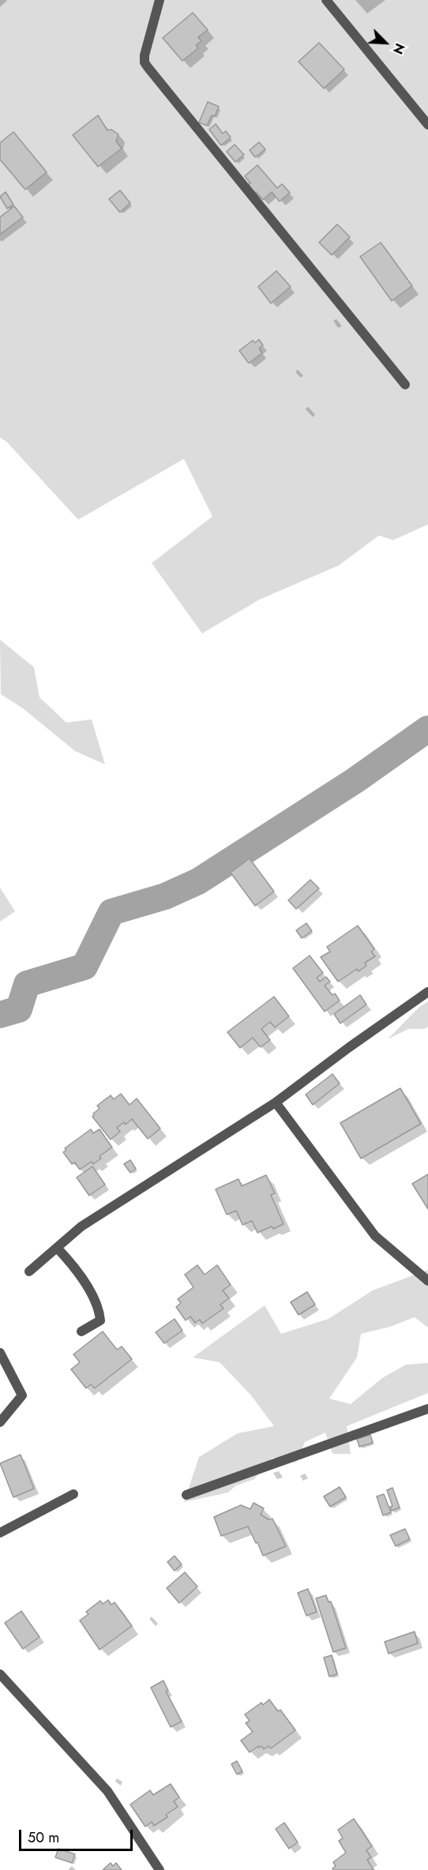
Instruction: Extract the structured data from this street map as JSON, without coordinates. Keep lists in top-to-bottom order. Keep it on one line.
{"scale_bar":"50 m","north":"bottom right"}
